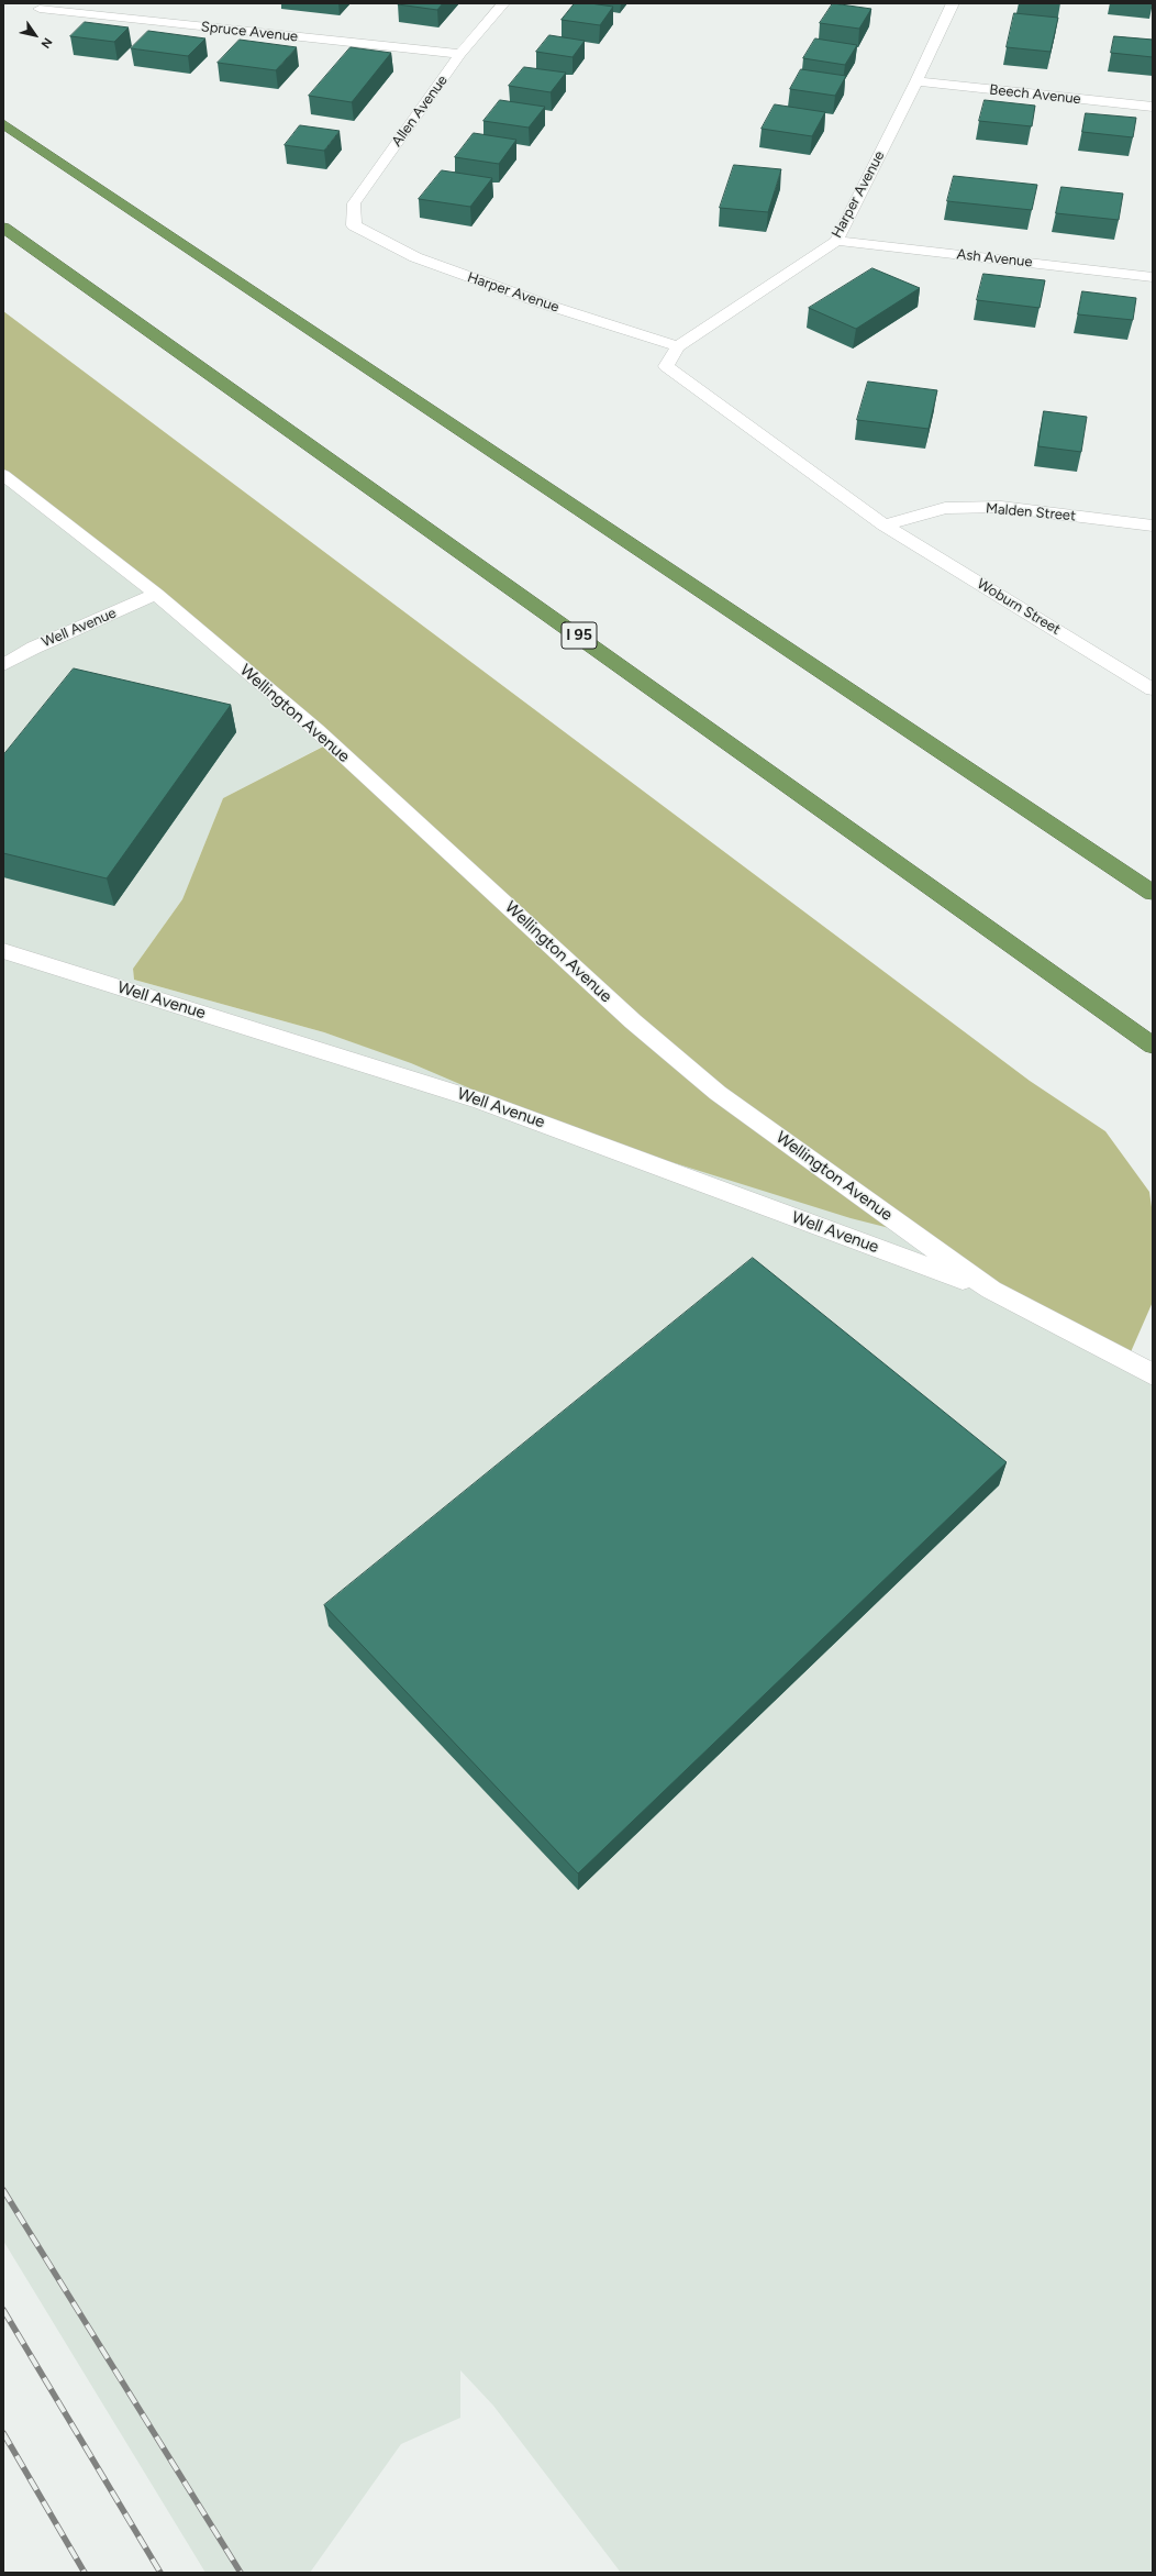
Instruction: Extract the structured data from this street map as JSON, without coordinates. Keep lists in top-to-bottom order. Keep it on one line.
{"streets":{"highway":["I 95"],"street":["Spruce Avenue","Beech Avenue","Allen Avenue","Harper Avenue","Ash Avenue","Malden Street","Woburn Street","Well Avenue","Wellington Avenue"]},"crossings":[["Spruce Avenue","Allen Avenue"],["Beech Avenue","Harper Avenue"],["Allen Avenue","Harper Avenue"],["Harper Avenue","Ash Avenue"],["Harper Avenue","Malden Street"],["Harper Avenue","Woburn Street"],["Malden Street","Woburn Street"],["Well Avenue","Wellington Avenue"]],"north":"bottom right"}
